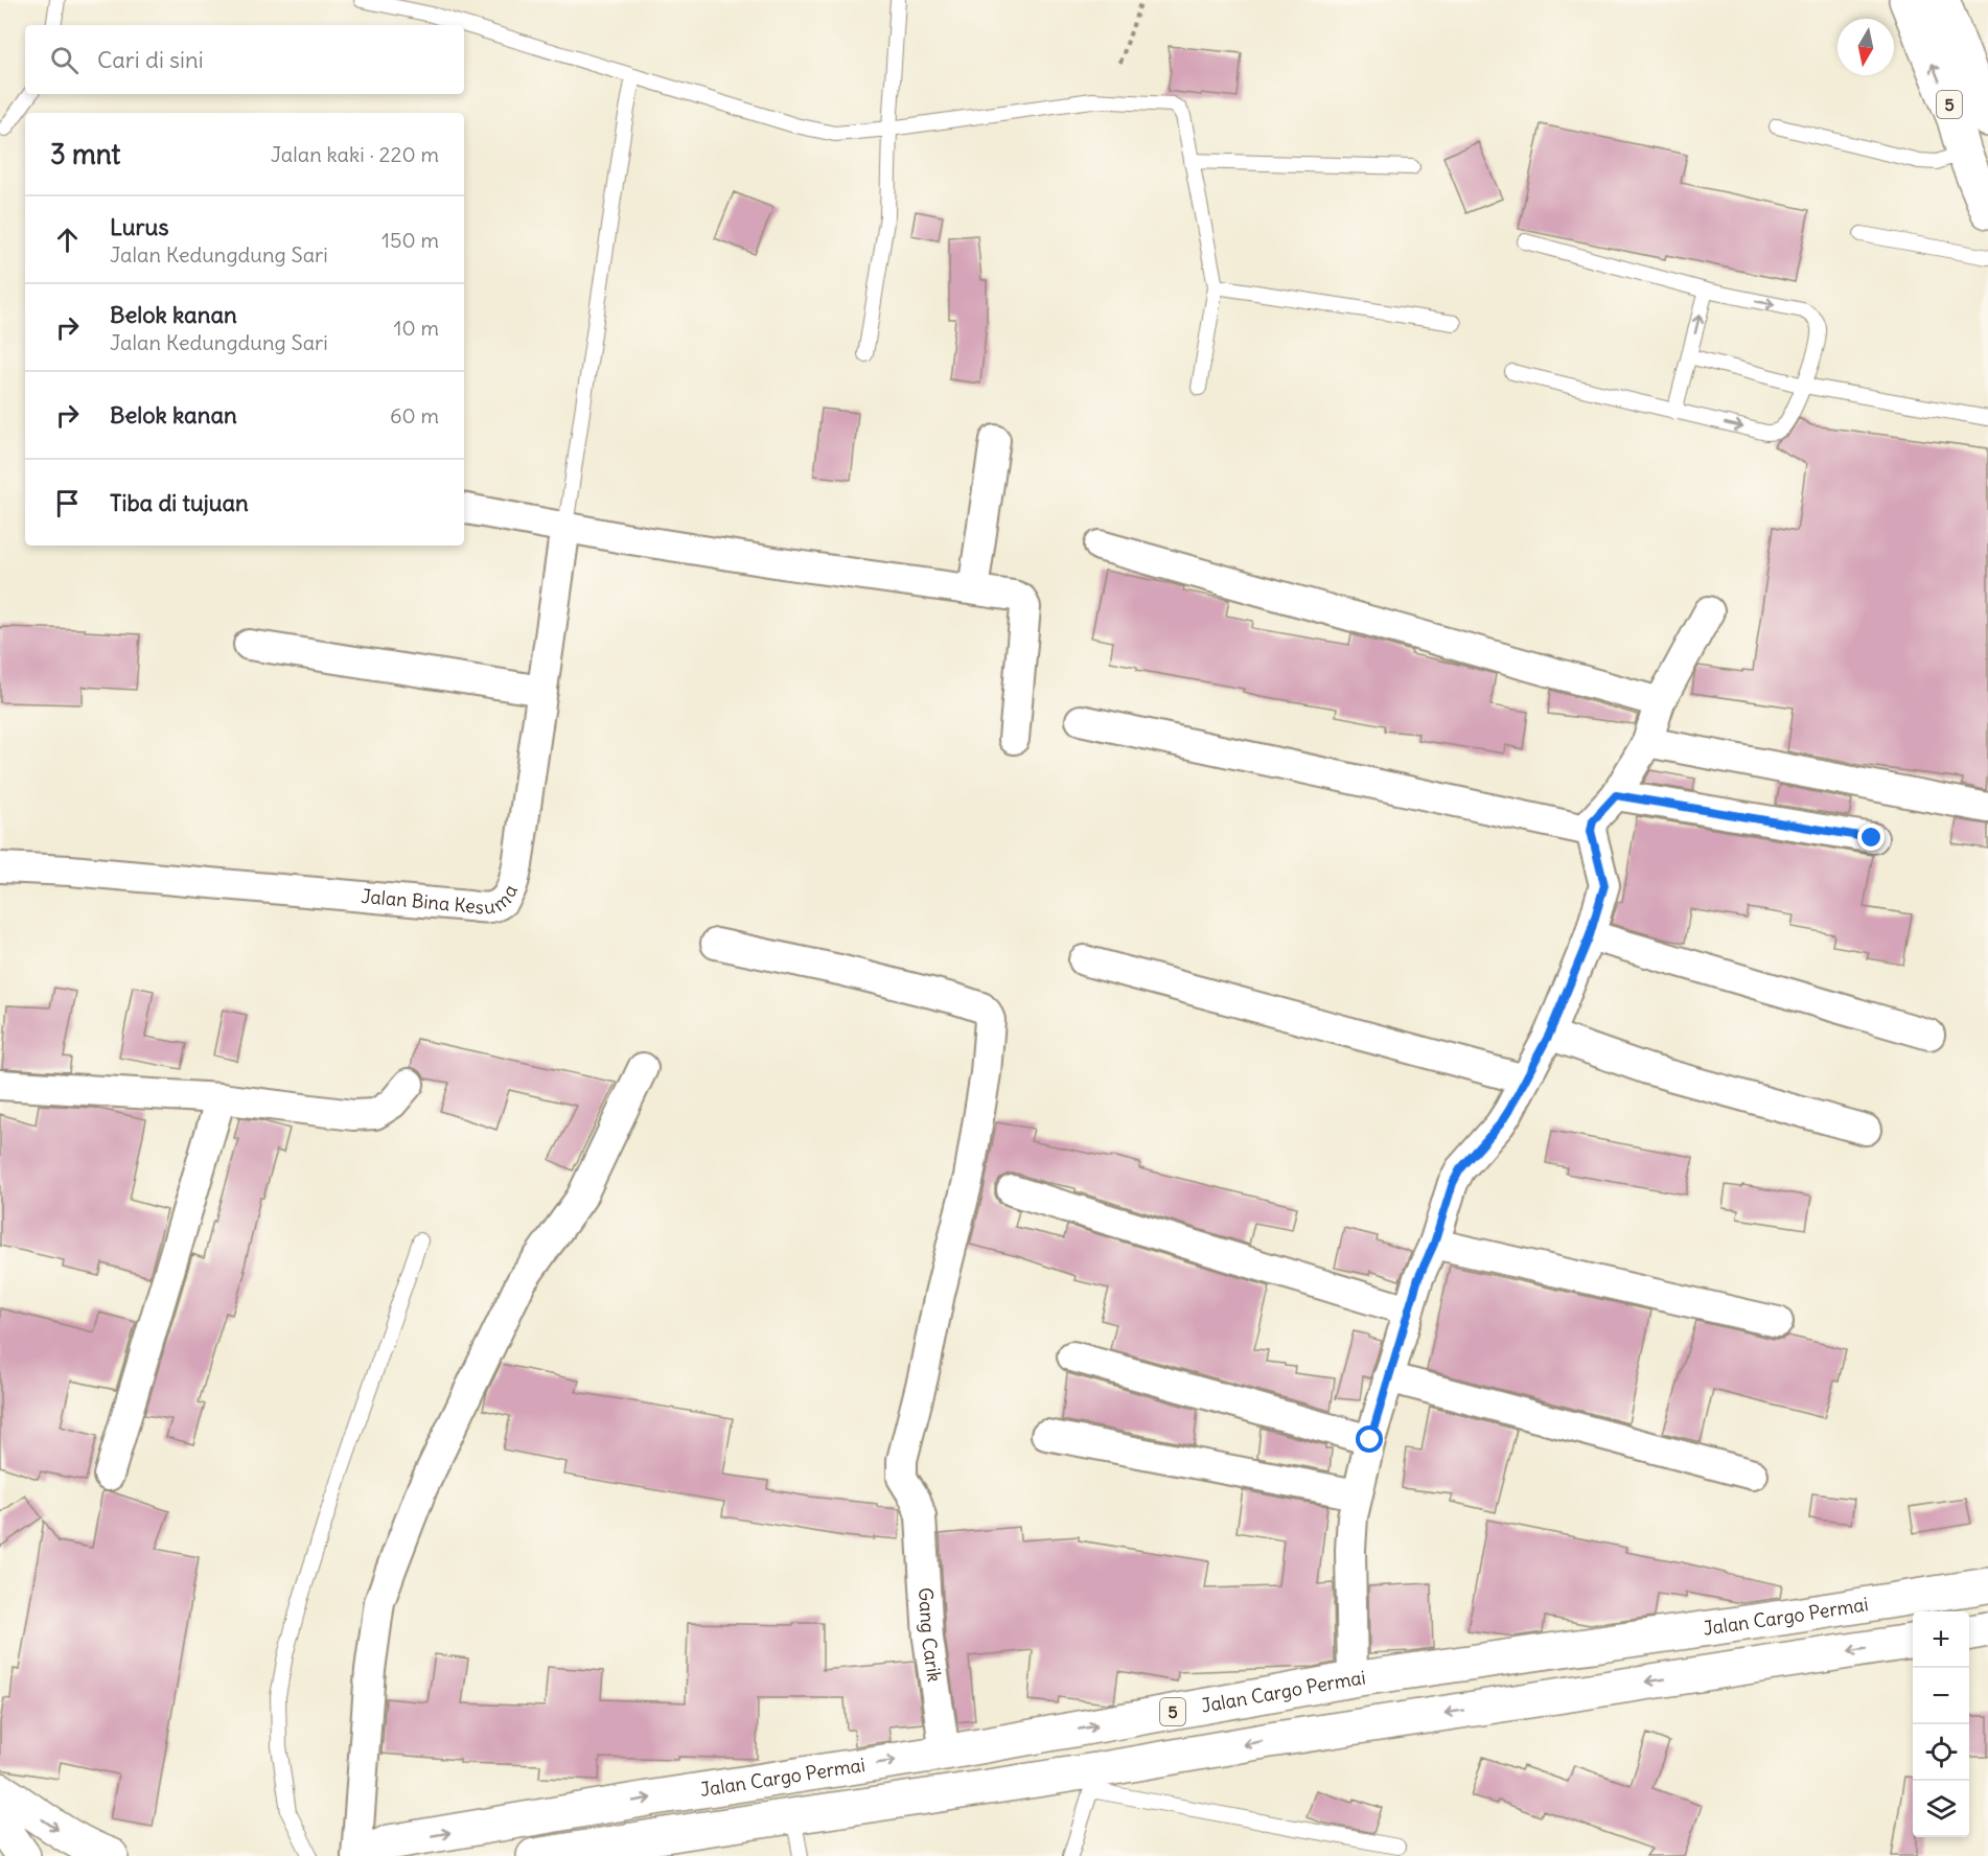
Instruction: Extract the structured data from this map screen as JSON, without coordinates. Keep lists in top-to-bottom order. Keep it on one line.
{"streets":{"highway":["5","Jalan Cargo Permai"],"street":["Jalan Bina Kesuma","Gang Carik"]},"crossings":[["Jalan Cargo Permai","Gang Carik"]],"north":"bottom","page":{"search":"Cari di sini","heading":["3 mnt","Jalan kaki · 220 m"],"list":[["Lurus","Jalan Kedungdung Sari","150 m"],["Belok kanan","Jalan Kedungdung Sari","10 m"],["Belok kanan","60 m"],"Tiba di tujuan"],"map_buttons":["+","−"]}}
